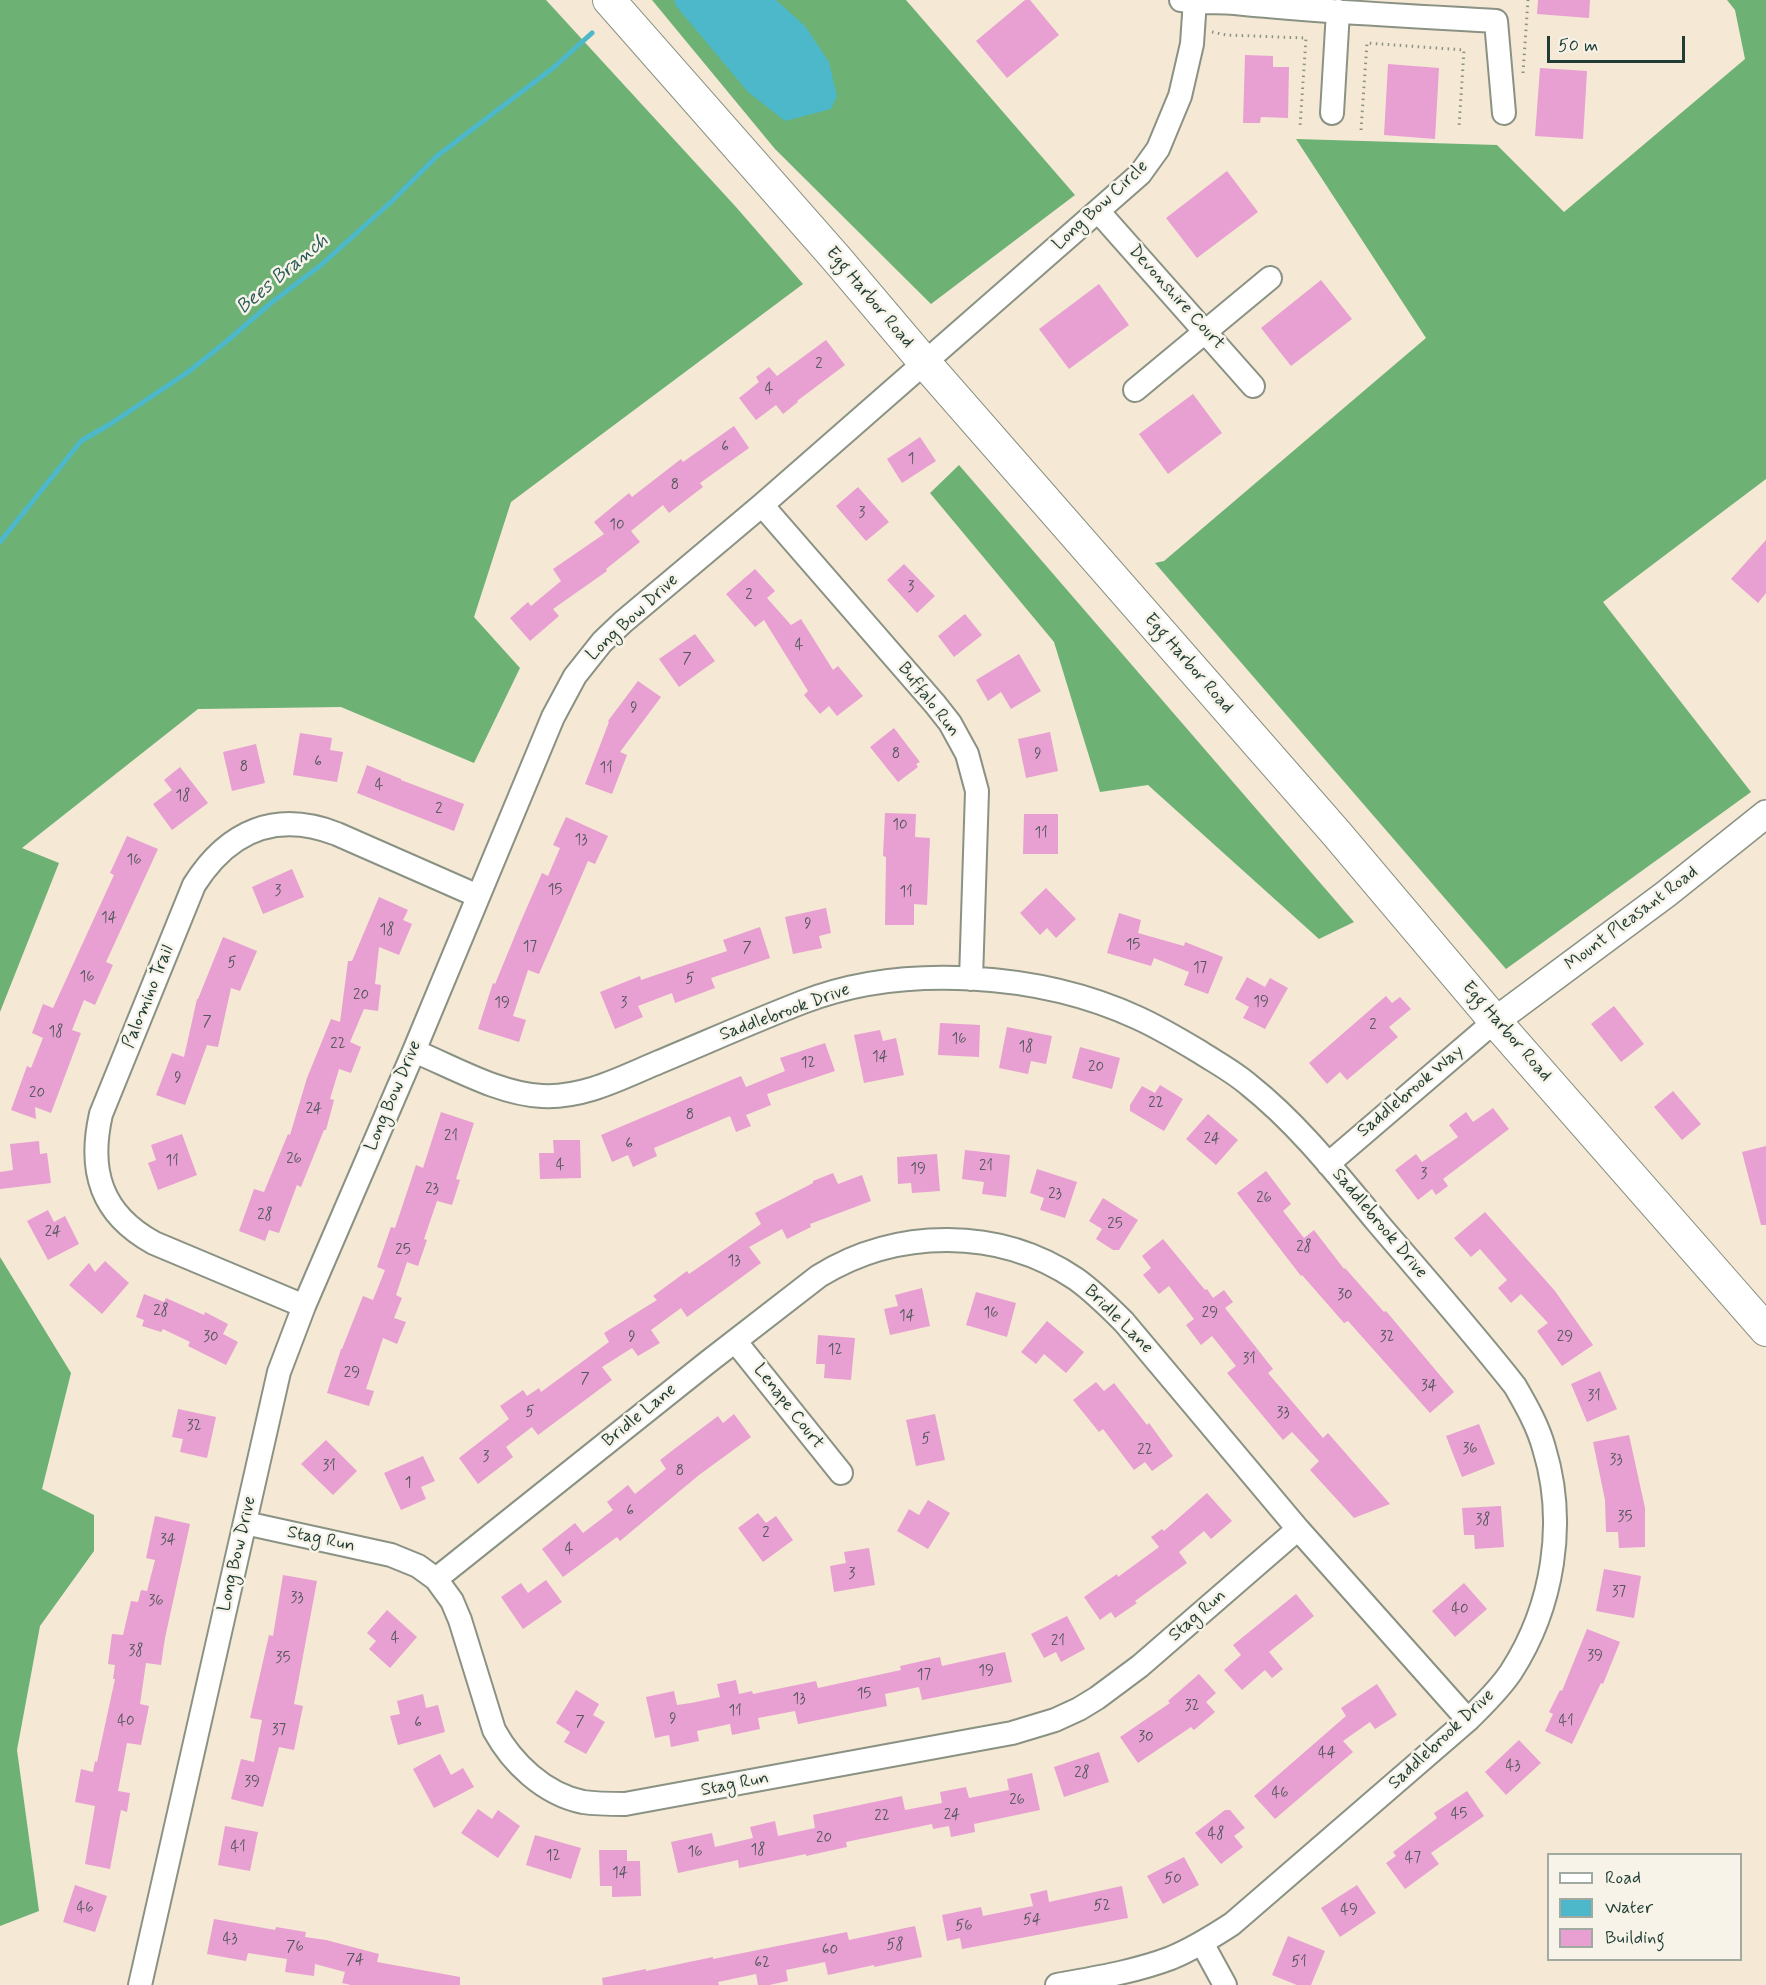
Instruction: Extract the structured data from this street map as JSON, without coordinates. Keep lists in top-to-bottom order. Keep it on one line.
{"streets":{"main road":["Egg Harbor Road"],"street":["Long Bow Circle","Devonshire Court","Long Bow Drive","Buffalo Run","Mount Pleasant Road","Palomino Trail","Saddlebrook Drive","Saddlebrook Way","Bridle Lane","Lenape Court","Stag Run"]},"crossings":[["Long Bow Circle","Egg Harbor Road"],["Long Bow Circle","Devonshire Court"],["Long Bow Circle","Long Bow Drive"],["Egg Harbor Road","Long Bow Drive"],["Egg Harbor Road","Mount Pleasant Road"],["Egg Harbor Road","Saddlebrook Way"],["Long Bow Drive","Buffalo Run"],["Long Bow Drive","Palomino Trail"],["Long Bow Drive","Saddlebrook Drive"],["Long Bow Drive","Stag Run"],["Buffalo Run","Saddlebrook Drive"],["Mount Pleasant Road","Saddlebrook Way"],["Saddlebrook Drive","Saddlebrook Way"],["Saddlebrook Drive","Bridle Lane"],["Bridle Lane","Lenape Court"],["Bridle Lane","Stag Run"]],"water":["Bees Branch"],"house_numbers":["2","4","6","1","8","3","10","3","2","4","7","9","8","9","6","8","11","4","18","2","10","11","13","16","15","3","11","14","9","18","15","17","7","5","17","16","5","20","19","19","3","7","2","18","16","22","18","14","12","20","9","20","22","24","8","21","24","6","26","11","4","21","19","3","23","23","26","28","25","24","28","25","13","30","28","16","29","14","30","9","32","29","12","31","29","7","34","31","5","33","32","5","36","22","3","33","31","8","1","6","35","38","2","34","4","3","37","33","36","40","4","21","38","39","35","19","17","15","13","32","11","9","40","41","7","6","37","30","44","43","28","39","46","26","45","24","22","48","20","41","18","16","12","47","14","50","52","46","49","54","56","43","58","76","60","74","51","62"],"legend":["Road","Water","Building"],"scale_bar":"50 m"}
